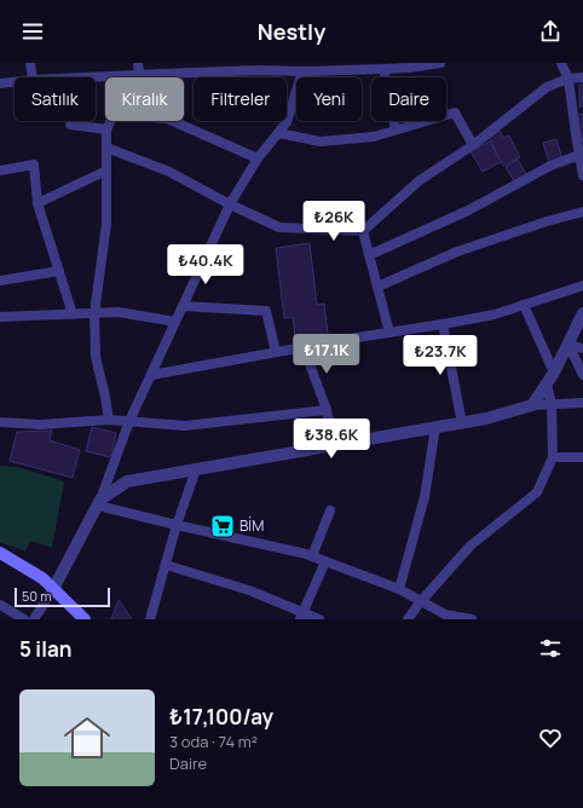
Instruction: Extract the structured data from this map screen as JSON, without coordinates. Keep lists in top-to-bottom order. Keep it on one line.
{"places":{"supermarket":["BİM"]},"scale_bar":"50 m","page":{"header":"Nestly","chip":["Satılık","Kiralık","Filtreler","Yeni","Daire"],"price":["₺26K","₺40.4K","₺17.1K","₺23.7K","₺38.6K"],"scale":"50 m","heading":"5 ilan","list":[{"name":"₺17,100/ay","note":"3 oda · 74 m² · Daire"}]}}
